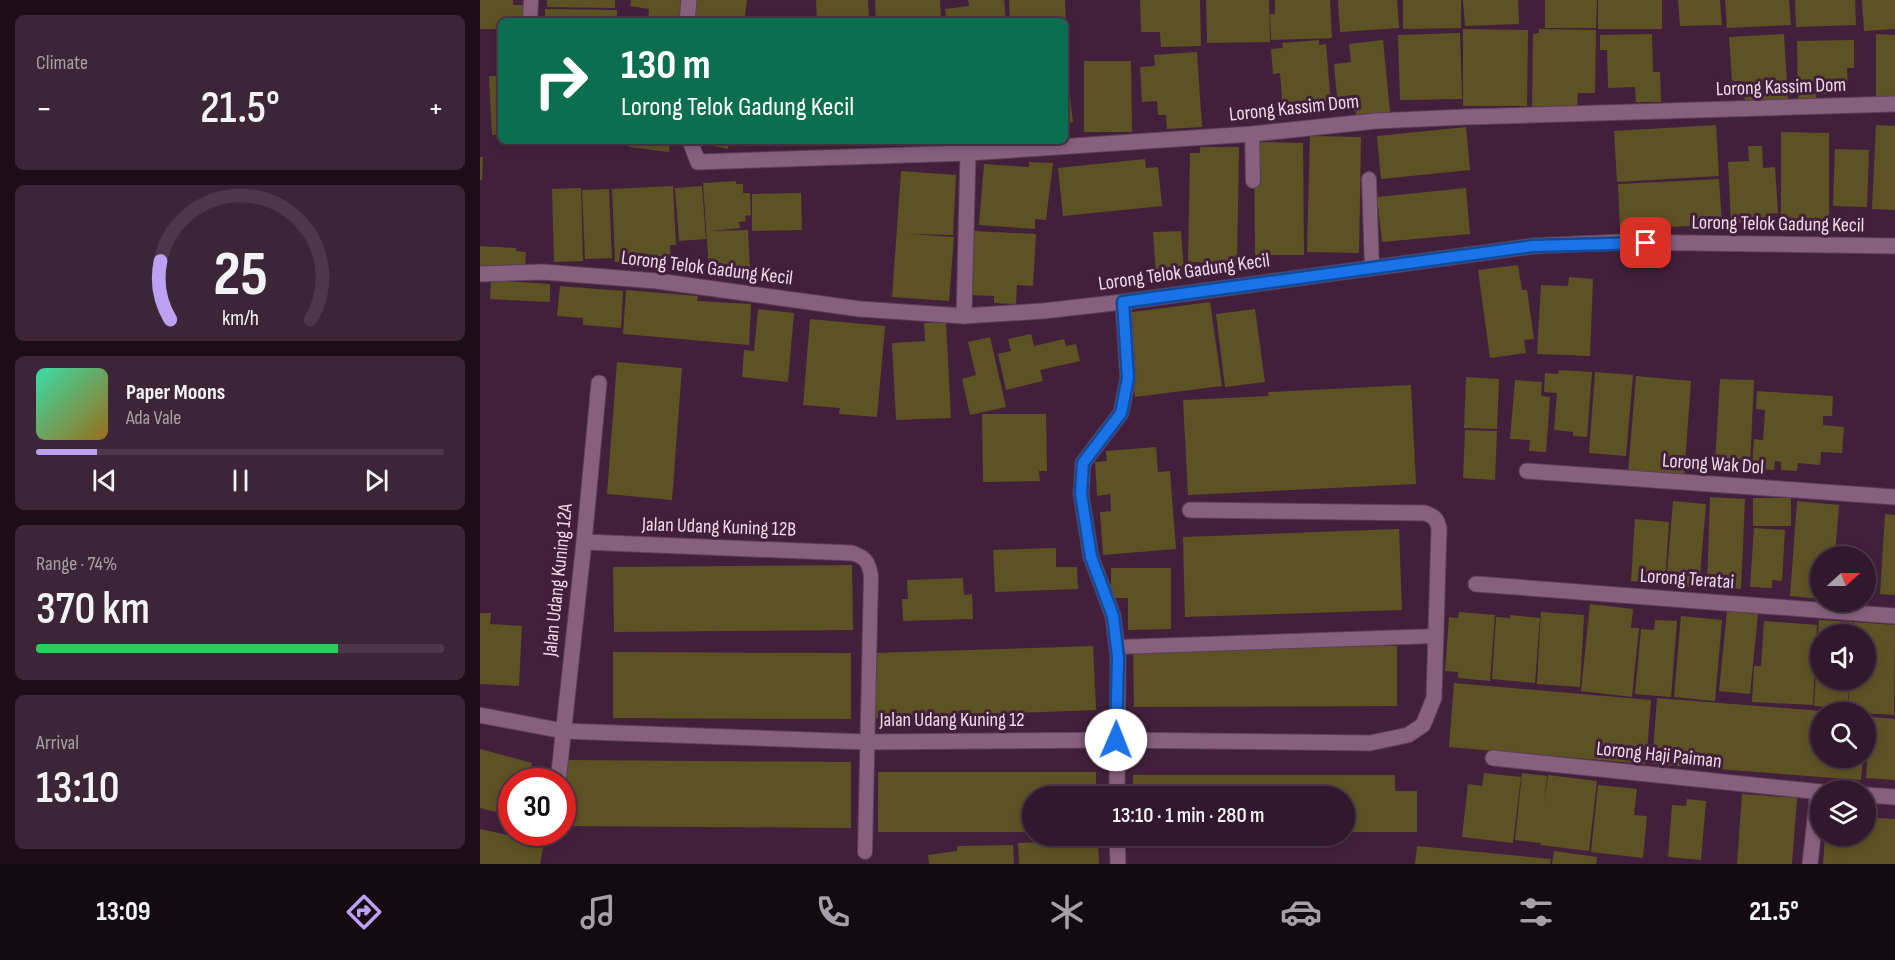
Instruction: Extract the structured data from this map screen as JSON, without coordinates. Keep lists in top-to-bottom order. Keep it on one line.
{"streets":{"street":["Lorong Kassim Dom","Lorong Telok Gadung Kecil","Lorong Wak Dol","Jalan Udang Kuning 12B","Lorong Teratai","Jalan Udang Kuning 12A","Jalan Udang Kuning 12","Lorong Haji Paiman"]},"crossings":[["Jalan Udang Kuning 12B","Jalan Udang Kuning 12A"],["Jalan Udang Kuning 12A","Jalan Udang Kuning 12"]],"north":"right","page":{"tile":["Climate",["Range · 74%","370 km"],["Arrival","13:10"]],"turn":["130 m","Lorong Telok Gadung Kecil"],"heat":["−","21.5°","+"],"song":["Paper Moons","Ada Vale"],"limit":"30","trip":"13:10 · 1 min · 280 m","tabs":["13:09","21.5°"],"gauge":["25","km/h"]}}
